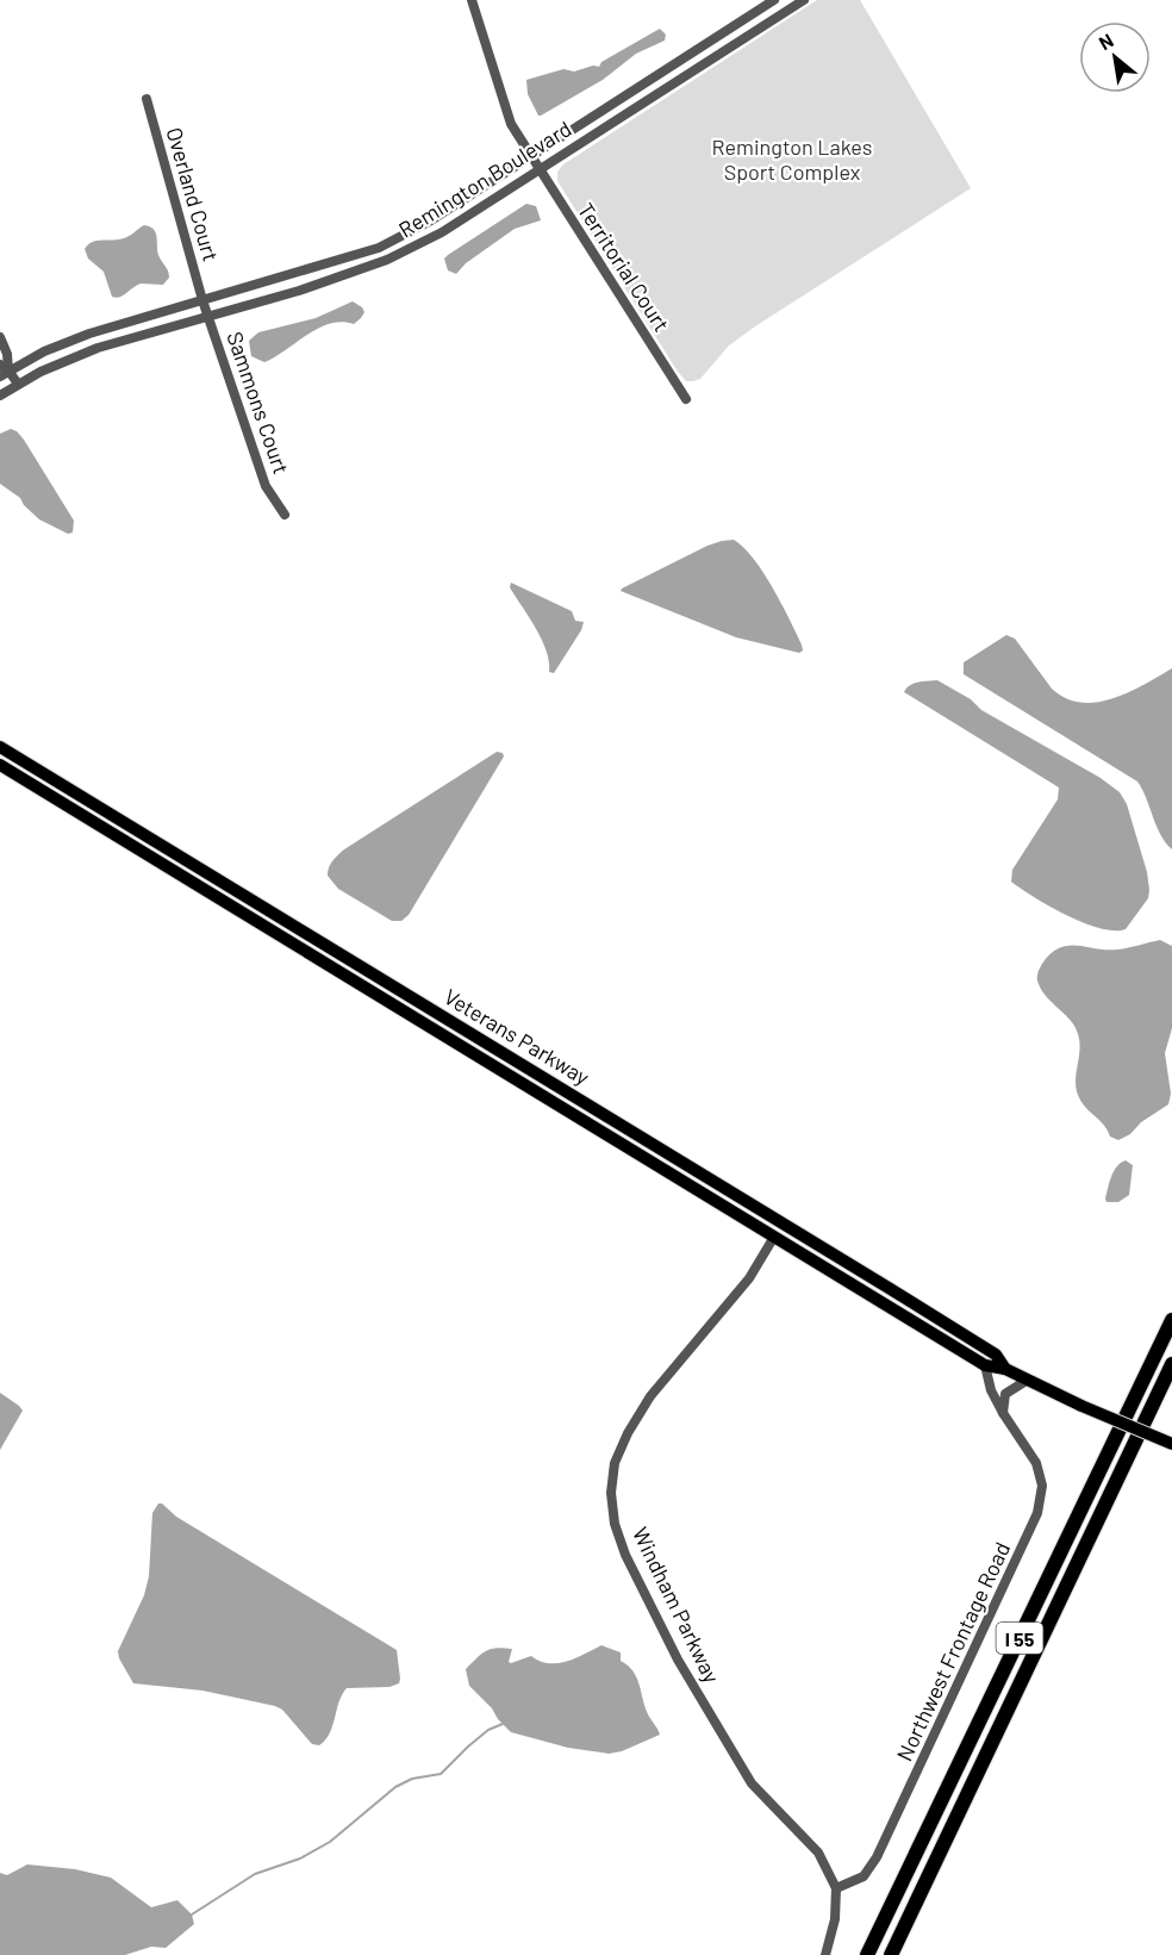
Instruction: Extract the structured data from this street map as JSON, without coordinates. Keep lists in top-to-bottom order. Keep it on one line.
{"streets":{"highway":["I 55"],"main road":["Veterans Parkway"],"street":["Remington Boulevard","Overland Court","Territorial Court","Sammons Court","Windham Parkway","Northwest Frontage Road"]},"crossings":[["Remington Boulevard","Overland Court"],["Remington Boulevard","Territorial Court"],["Remington Boulevard","Sammons Court"],["Overland Court","Sammons Court"],["Veterans Parkway","Windham Parkway"],["Veterans Parkway","Northwest Frontage Road"],["Windham Parkway","Northwest Frontage Road"]],"parks":["Remington Lakes Sport Complex"],"north":"top left"}
